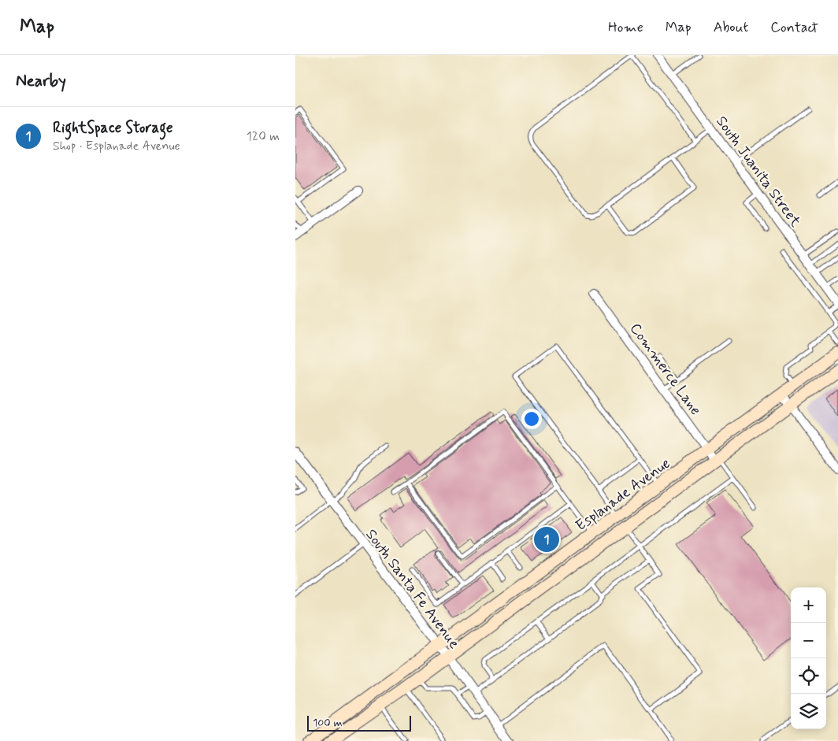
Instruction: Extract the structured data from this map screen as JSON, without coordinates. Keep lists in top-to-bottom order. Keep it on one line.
{"streets":{"main road":["Esplanade Avenue"],"street":["South Juanita Street","Commerce Lane","South Santa Fe Avenue"]},"crossings":[["Commerce Lane","Esplanade Avenue"],["Esplanade Avenue","South Santa Fe Avenue"]],"scale_bar":"100 m","page":{"header":"Map","nav":["Home","Map","About","Contact"],"heading":"Nearby","list":[{"mark":"1","name":"RightSpace Storage","note":"Shop · Esplanade Avenue","value":"120 m"}],"pins":"1","map_buttons":["+","−"],"scale":"100 m"}}
